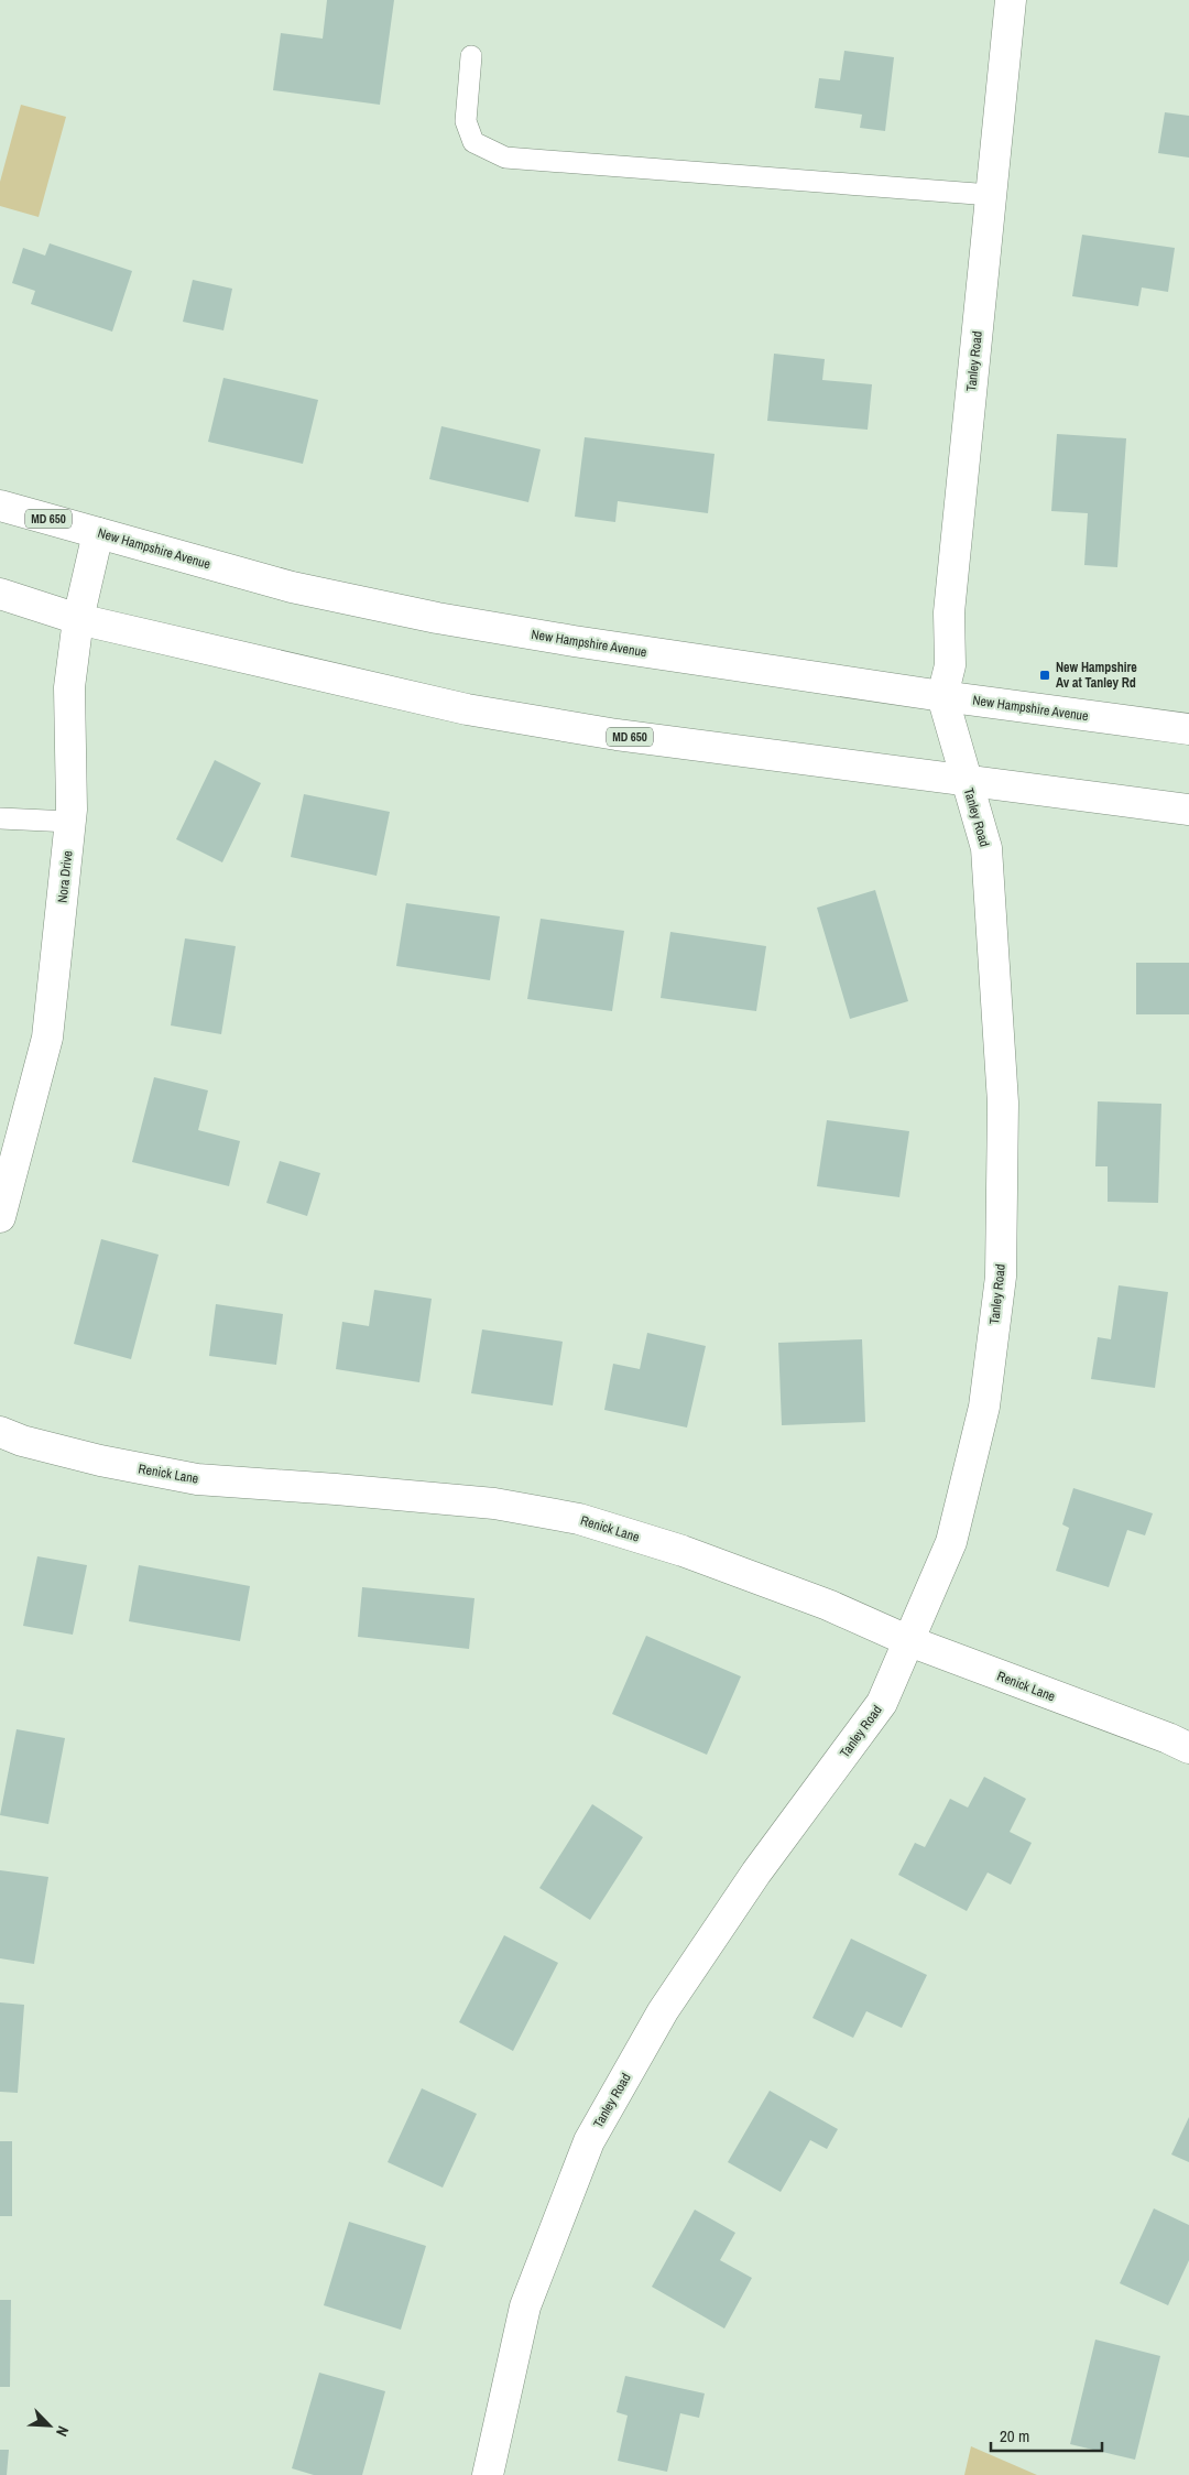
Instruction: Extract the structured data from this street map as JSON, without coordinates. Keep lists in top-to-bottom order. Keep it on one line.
{"streets":{"street":["Tanley Road","MD 650","New Hampshire Avenue","Nora Drive","Renick Lane"]},"crossings":[["Tanley Road","MD 650"],["Tanley Road","New Hampshire Avenue"],["Tanley Road","Renick Lane"],["MD 650","Nora Drive"],["New Hampshire Avenue","Nora Drive"]],"places":{"transit":["New Hampshire Av at Tanley Rd"]},"scale_bar":"20 m","north":"bottom right"}
